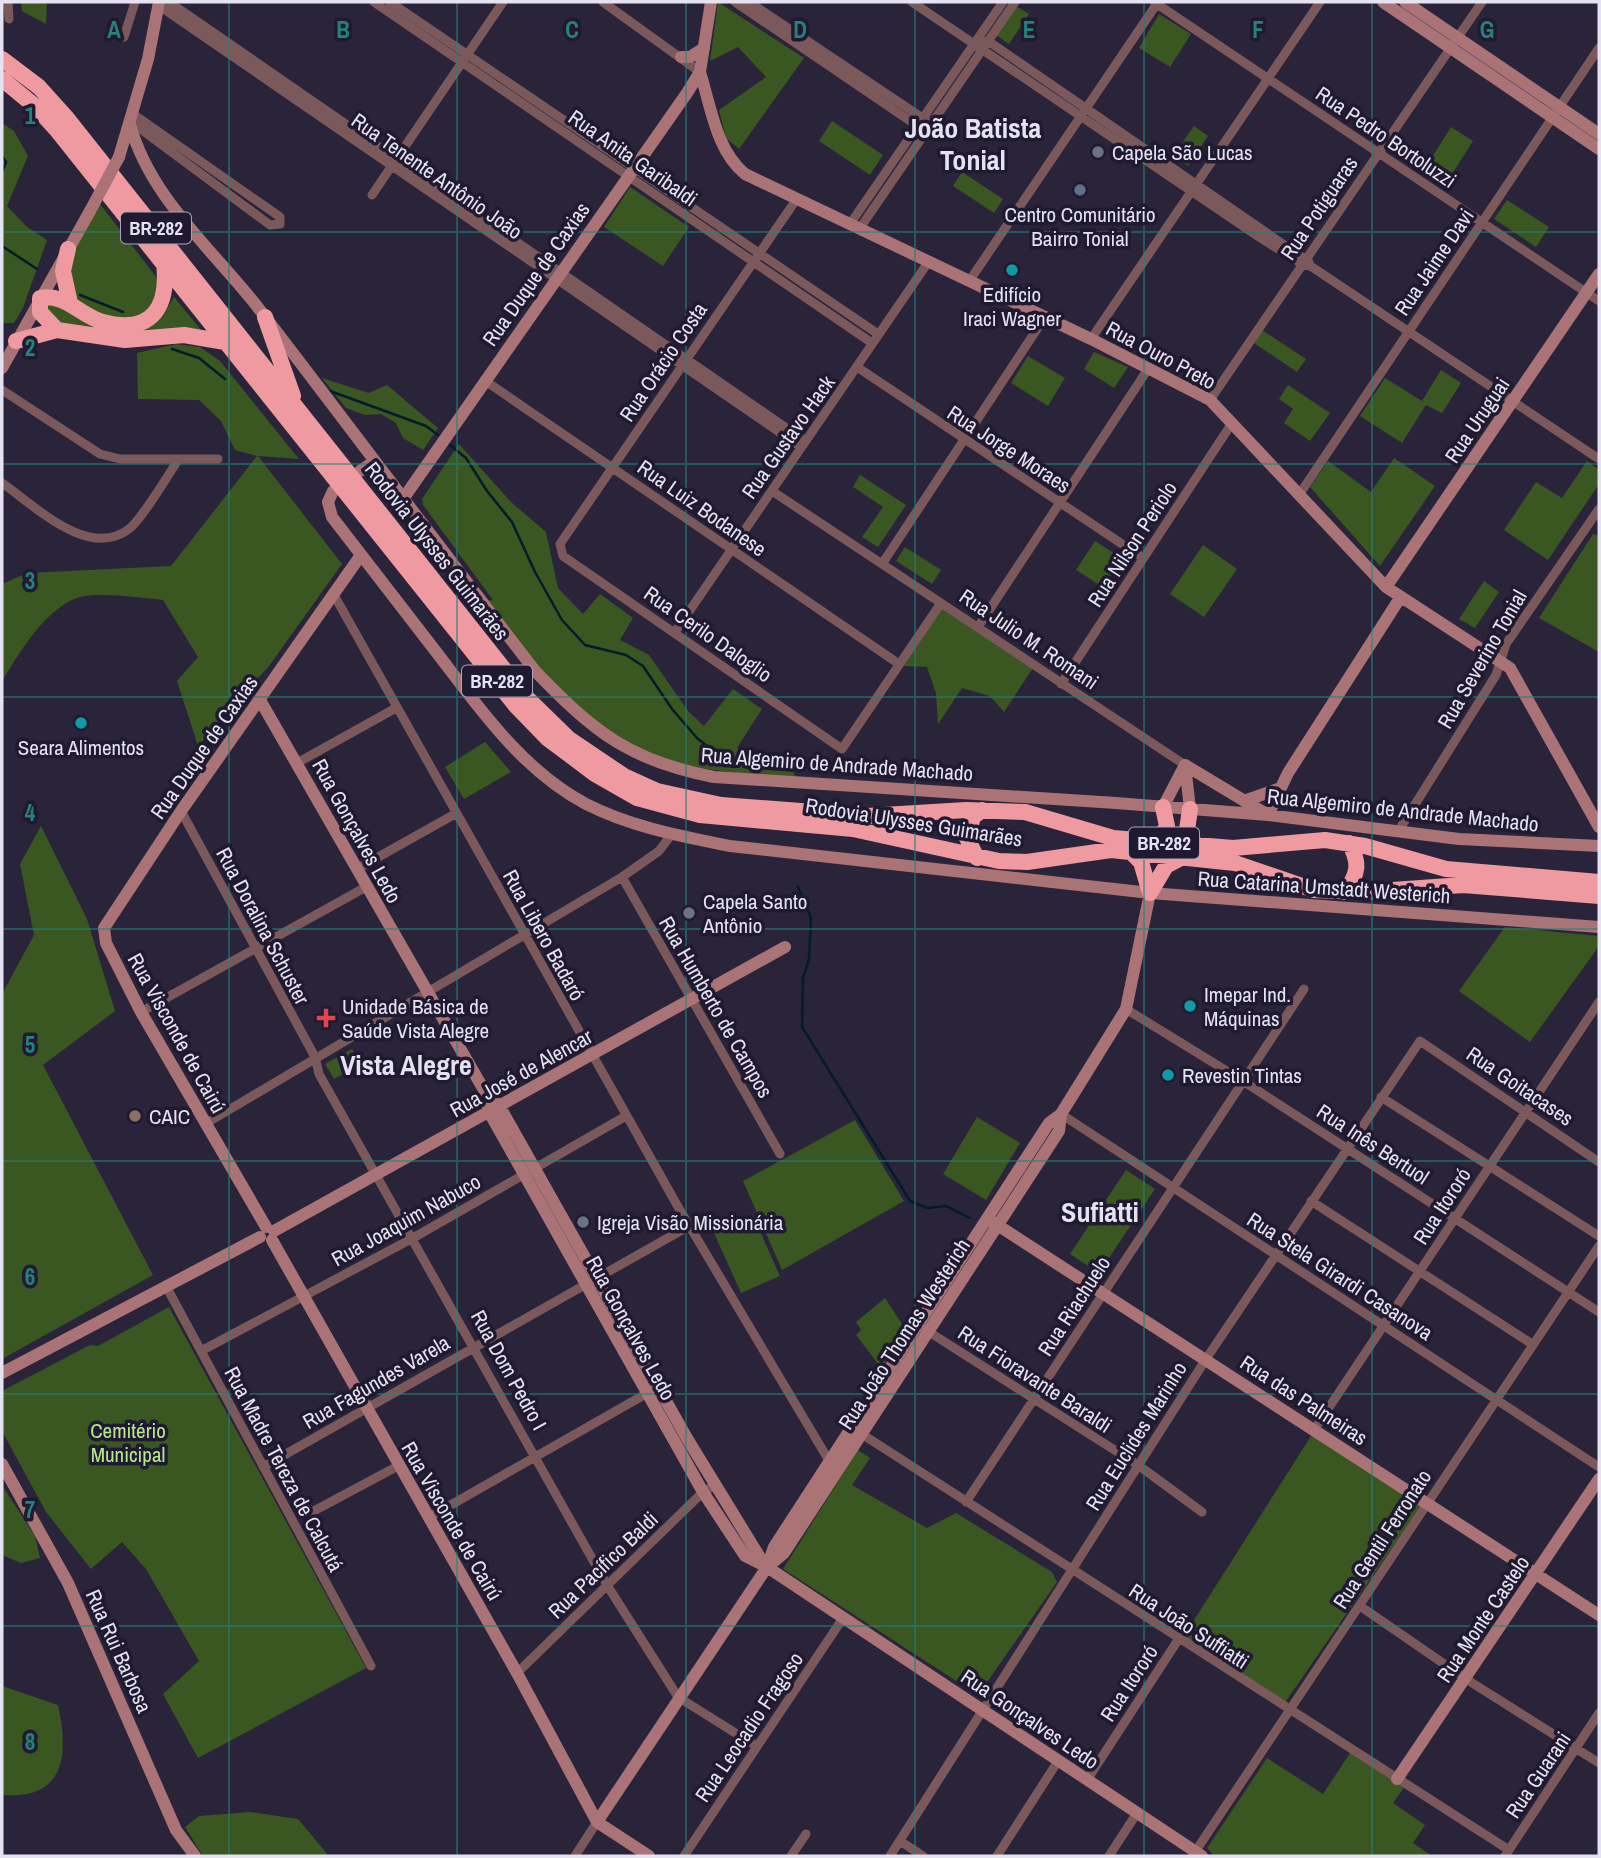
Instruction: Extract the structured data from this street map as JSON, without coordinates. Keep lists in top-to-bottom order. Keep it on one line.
{"streets":{"highway":["BR-282","Rodovia Ulysses Guimarães"],"street":["Rua Pedro Bortoluzzi","Rua Anita Garibaldi","Rua Tenente Antônio João","Rua Potiguaras","Rua Jaime Davi","Rua Duque de Caxias","Rua Ouro Preto","Rua Orácio Costa","Rua Uruguai","Rua Gustavo Hack","Rua Jorge Moraes","Rua Luiz Bodanese","Rua Nilson Periolo","Rua Cerilo Daloglio","Rua Julio M. Romani","Rua Severino Tonial","Rua Algemiro de Andrade Machado","Rua Gonçalves Ledo","Rua Catarina Umstadt Westerich","Rua Doralina Schuster","Rua Libero Badaró","Rua Humberto de Campos","Rua Visconde de Cairú","Rua José de Alencar","Rua Goitacases","Rua Inês Bertuol","Rua Itororó","Rua Joaquim Nabuco","Rua Stela Girardi Casanova","Rua Riachuelo","Rua João Thomas Westerich","Rua Dom Pedro I","Rua Fioravante Baraldi","Rua Fagundes Varela","Rua das Palmeiras","Rua Euclides Marinho","Rua Madre Tereza de Calcutá","Rua Gentil Ferronato","Rua Pacífico Baldi","Rua Monte Castelo","Rua João Suffiatti","Rua Rui Barbosa","Rua Leocadio Fragoso","Rua Guarani"]},"crossings":[["Rua Pedro Bortoluzzi","Rua Potiguaras"],["Rua Pedro Bortoluzzi","Rua Jaime Davi"],["Rua Pedro Bortoluzzi","Rua Uruguai"],["Rua Anita Garibaldi","Rua Duque de Caxias"],["Rua Anita Garibaldi","Rua Orácio Costa"],["Rua Anita Garibaldi","Rua Gustavo Hack"],["Rua Tenente Antônio João","Rua Duque de Caxias"],["Rua Tenente Antônio João","Rua Orácio Costa"],["Rua Tenente Antônio João","Rua Gustavo Hack"],["Rua Potiguaras","Rua Ouro Preto"],["Rua Jaime Davi","Rua Ouro Preto"],["Rua Duque de Caxias","Rua Ouro Preto"],["Rua Duque de Caxias","Rua Luiz Bodanese"],["Rua Duque de Caxias","Rua Algemiro de Andrade Machado"],["Rua Duque de Caxias","Rua Gonçalves Ledo"],["Rua Duque de Caxias","Rua Catarina Umstadt Westerich"],["Rua Duque de Caxias","Rua Doralina Schuster"],["Rua Duque de Caxias","Rua Libero Badaró"],["Rua Duque de Caxias","Rua Visconde de Cairú"],["Rua Ouro Preto","Rua Orácio Costa"],["Rua Ouro Preto","Rua Uruguai"],["Rua Ouro Preto","Rua Gustavo Hack"],["Rua Ouro Preto","Rua Nilson Periolo"],["Rua Ouro Preto","Rua Severino Tonial"],["Rua Orácio Costa","Rua Luiz Bodanese"],["Rua Orácio Costa","Rua Cerilo Daloglio"],["Rua Gustavo Hack","Rua Jorge Moraes"],["Rua Gustavo Hack","Rua Luiz Bodanese"],["Rua Gustavo Hack","Rua Cerilo Daloglio"],["Rua Gustavo Hack","Rua Julio M. Romani"],["Rua Jorge Moraes","Rua Nilson Periolo"],["Rua Luiz Bodanese","Rua Cerilo Daloglio"],["Rua Nilson Periolo","Rua Julio M. Romani"],["Rua Julio M. Romani","Rua Algemiro de Andrade Machado"],["Rua Severino Tonial","Rua Algemiro de Andrade Machado"],["Rua Gonçalves Ledo","Rua José de Alencar"],["Rua Gonçalves Ledo","Rua Itororó"],["Rua Gonçalves Ledo","Rua Joaquim Nabuco"],["Rua Gonçalves Ledo","Rua João Thomas Westerich"],["Rua Gonçalves Ledo","Rua Fagundes Varela"],["Rua Gonçalves Ledo","Rua Euclides Marinho"],["Rua Gonçalves Ledo","Rua Gentil Ferronato"],["Rua Gonçalves Ledo","Rua Pacífico Baldi"],["Rua Gonçalves Ledo","Rua Leocadio Fragoso"],["Rua Catarina Umstadt Westerich","Rua João Thomas Westerich"],["Rua Doralina Schuster","Rua Dom Pedro I"],["Rua Libero Badaró","Rua José de Alencar"],["Rua Libero Badaró","Rua Joaquim Nabuco"],["Rua Libero Badaró","Rua João Thomas Westerich"],["Rua Libero Badaró","Rua Fagundes Varela"],["Rua Humberto de Campos","Rua José de Alencar"],["Rua Visconde de Cairú","Rua José de Alencar"],["Rua Visconde de Cairú","Rua Joaquim Nabuco"],["Rua Visconde de Cairú","Rua João Thomas Westerich"],["Rua Visconde de Cairú","Rua Fagundes Varela"],["Rua Visconde de Cairú","Rua Pacífico Baldi"],["Rua José de Alencar","Rua Dom Pedro I"],["Rua José de Alencar","Rua Madre Tereza de Calcutá"],["Rua Goitacases","Rua Itororó"],["Rua Goitacases","Rua Euclides Marinho"],["Rua Inês Bertuol","Rua Itororó"],["Rua Inês Bertuol","Rua Riachuelo"],["Rua Inês Bertuol","Rua João Thomas Westerich"],["Rua Inês Bertuol","Rua Euclides Marinho"],["Rua Inês Bertuol","Rua Gentil Ferronato"],["Rua Itororó","Rua Stela Girardi Casanova"],["Rua Itororó","Rua das Palmeiras"],["Rua Itororó","Rua João Suffiatti"],["Rua Joaquim Nabuco","Rua Dom Pedro I"],["Rua Joaquim Nabuco","Rua Madre Tereza de Calcutá"],["Rua Stela Girardi Casanova","Rua Riachuelo"],["Rua Stela Girardi Casanova","Rua João Thomas Westerich"],["Rua Stela Girardi Casanova","Rua Euclides Marinho"],["Rua Stela Girardi Casanova","Rua Gentil Ferronato"],["Rua Riachuelo","Rua Fioravante Baraldi"],["Rua Riachuelo","Rua das Palmeiras"],["Rua Riachuelo","Rua João Suffiatti"],["Rua João Thomas Westerich","Rua Dom Pedro I"],["Rua João Thomas Westerich","Rua Fioravante Baraldi"],["Rua João Thomas Westerich","Rua das Palmeiras"],["Rua João Thomas Westerich","Rua João Suffiatti"],["Rua Dom Pedro I","Rua Fagundes Varela"],["Rua Dom Pedro I","Rua Pacífico Baldi"],["Rua Fioravante Baraldi","Rua Euclides Marinho"],["Rua Fagundes Varela","Rua Madre Tereza de Calcutá"],["Rua das Palmeiras","Rua Euclides Marinho"],["Rua das Palmeiras","Rua Gentil Ferronato"],["Rua das Palmeiras","Rua Monte Castelo"],["Rua Euclides Marinho","Rua João Suffiatti"],["Rua Gentil Ferronato","Rua João Suffiatti"],["Rua Monte Castelo","Rua João Suffiatti"],["Rua João Suffiatti","Rua Guarani"]],"districts":["João Batista Tonial","Vista Alegre","Sufiatti"],"parks":["Cemitério Municipal"],"places":{"other":["Capela São Lucas","Centro Comunitário Bairro Tonial","Edifício Iraci Wagner","Seara Alimentos","Capela Santo Antônio","Imepar Ind. Máquinas","Revestin Tintas","CAIC","Igreja Visão Missionária"],"health":["Unidade Básica de Saúde Vista Alegre"]},"grid":{"columns":["A","B","C","D","E","F","G"],"rows":["1","2","3","4","5","6","7","8"]}}
